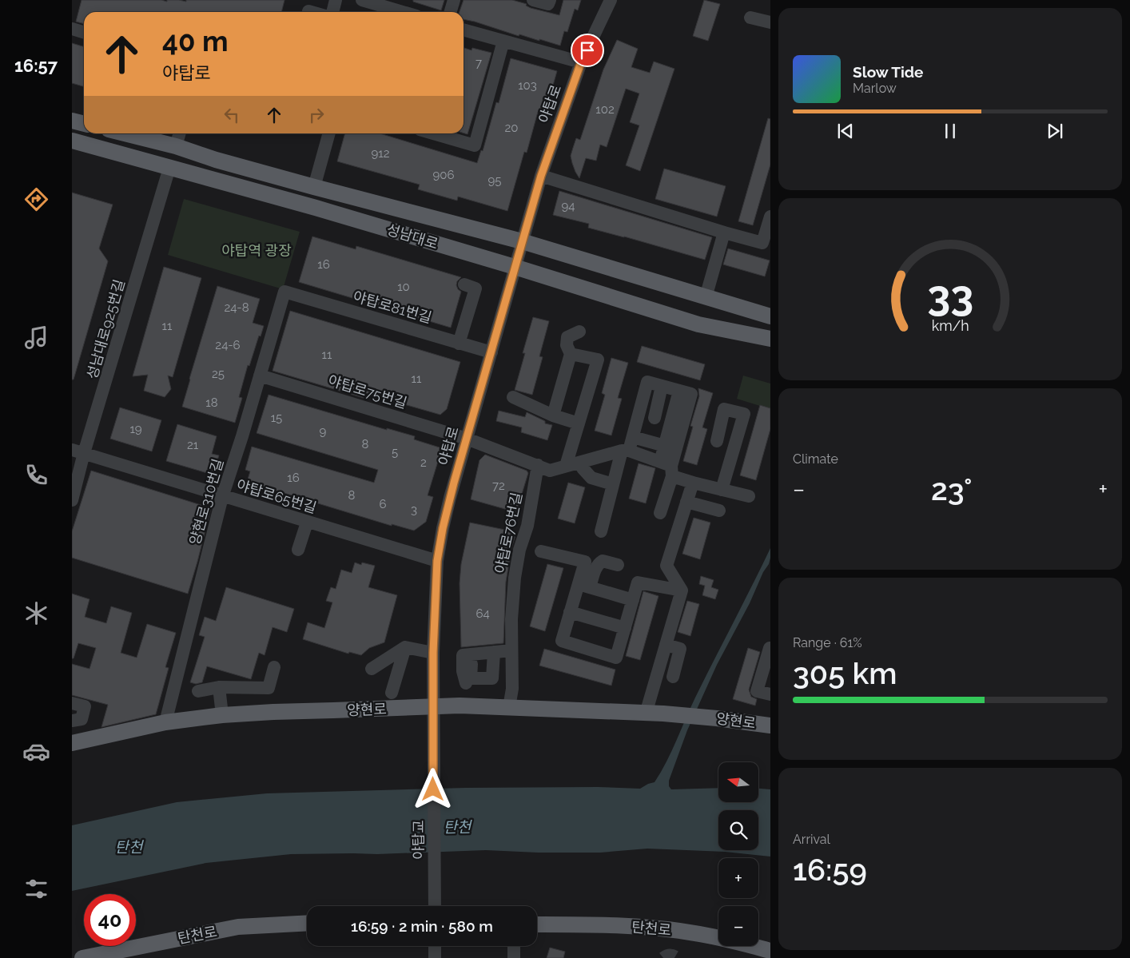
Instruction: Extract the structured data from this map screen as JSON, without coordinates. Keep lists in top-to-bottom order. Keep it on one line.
{"streets":{"main road":["성남대로","양현로","탄천로"],"street":["야탑로","야탑로81번길","성남대로925번길","야탑로75번길","야탑로65번길","양현로310번길","야탑로76번길","야탑교"]},"crossings":[["야탑로","성남대로"],["야탑로","야탑로81번길"],["야탑로","야탑로75번길"],["야탑로","야탑로65번길"],["야탑로","양현로"],["야탑로","야탑교"],["성남대로","성남대로925번길"],["야탑로81번길","양현로310번길"],["성남대로925번길","야탑로65번길"],["야탑로75번길","양현로310번길"],["야탑로65번길","양현로310번길"],["양현로310번길","양현로"],["야탑로76번길","양현로"]],"water":["탄천"],"parks":["야탑역 광장"],"house_numbers":["7","103","102","20","912","906","95","94","16","10","24-8","11","24-6","11","25","11","18","15","19","9","8","21","5","2","16","72","8","6","3","64"],"north":"left","page":{"tabs":"16:57","turn":["40 m","야탑로"],"song":["Slow Tide","Marlow"],"tile":["Climate",["Range · 61%","305 km"],["Arrival","16:59"]],"heat":["−","23°","+"],"map_buttons":["+","−"],"limit":"40","trip":"16:59 · 2 min · 580 m","gauge":["33","km/h"]}}
